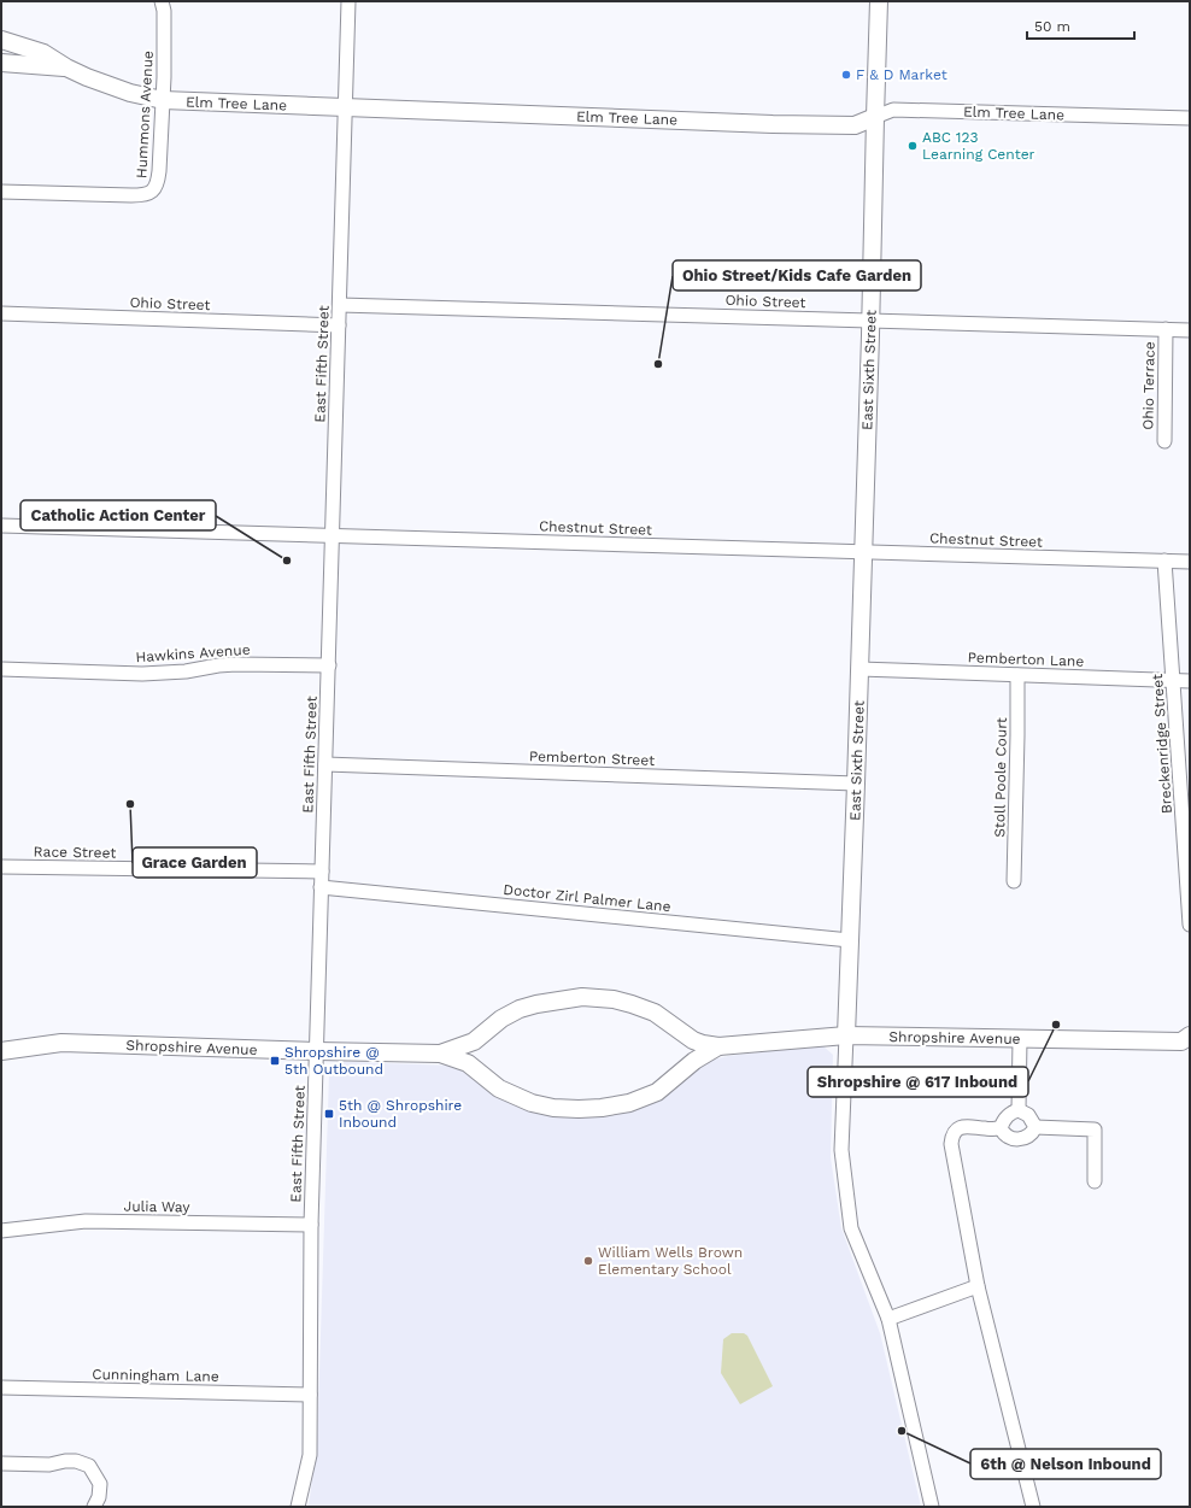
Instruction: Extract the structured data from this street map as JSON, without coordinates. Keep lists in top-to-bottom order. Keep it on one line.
{"streets":{"street":["Elm Tree Lane","Hummons Avenue","Ohio Street","East Fifth Street","East Sixth Street","Ohio Terrace","Chestnut Street","Hawkins Avenue","Pemberton Lane","Breckenridge Street","Pemberton Street","Stoll Poole Court","Race Street","Doctor Zirl Palmer Lane","Shropshire Avenue","Julia Way","Cunningham Lane"]},"crossings":[["Elm Tree Lane","Hummons Avenue"],["Elm Tree Lane","East Fifth Street"],["Elm Tree Lane","East Sixth Street"],["Ohio Street","East Fifth Street"],["Ohio Street","East Sixth Street"],["Ohio Street","Ohio Terrace"],["East Fifth Street","Chestnut Street"],["East Fifth Street","Hawkins Avenue"],["East Fifth Street","Pemberton Street"],["East Fifth Street","Race Street"],["East Fifth Street","Doctor Zirl Palmer Lane"],["East Fifth Street","Shropshire Avenue"],["East Fifth Street","Julia Way"],["East Fifth Street","Cunningham Lane"],["East Sixth Street","Chestnut Street"],["East Sixth Street","Pemberton Lane"],["East Sixth Street","Pemberton Street"],["East Sixth Street","Doctor Zirl Palmer Lane"],["East Sixth Street","Shropshire Avenue"],["Chestnut Street","Breckenridge Street"],["Pemberton Lane","Breckenridge Street"],["Pemberton Lane","Stoll Poole Court"]],"places":{"other":["F & D Market","ABC 123 Learning Center","Ohio Street/Kids Cafe Garden","Catholic Action Center","Grace Garden","Shropshire @ 617 Inbound","William Wells Brown Elementary School","6th @ Nelson Inbound"],"transit":["Shropshire @ 5th Outbound","5th @ Shropshire Inbound"]},"scale_bar":"50 m"}
